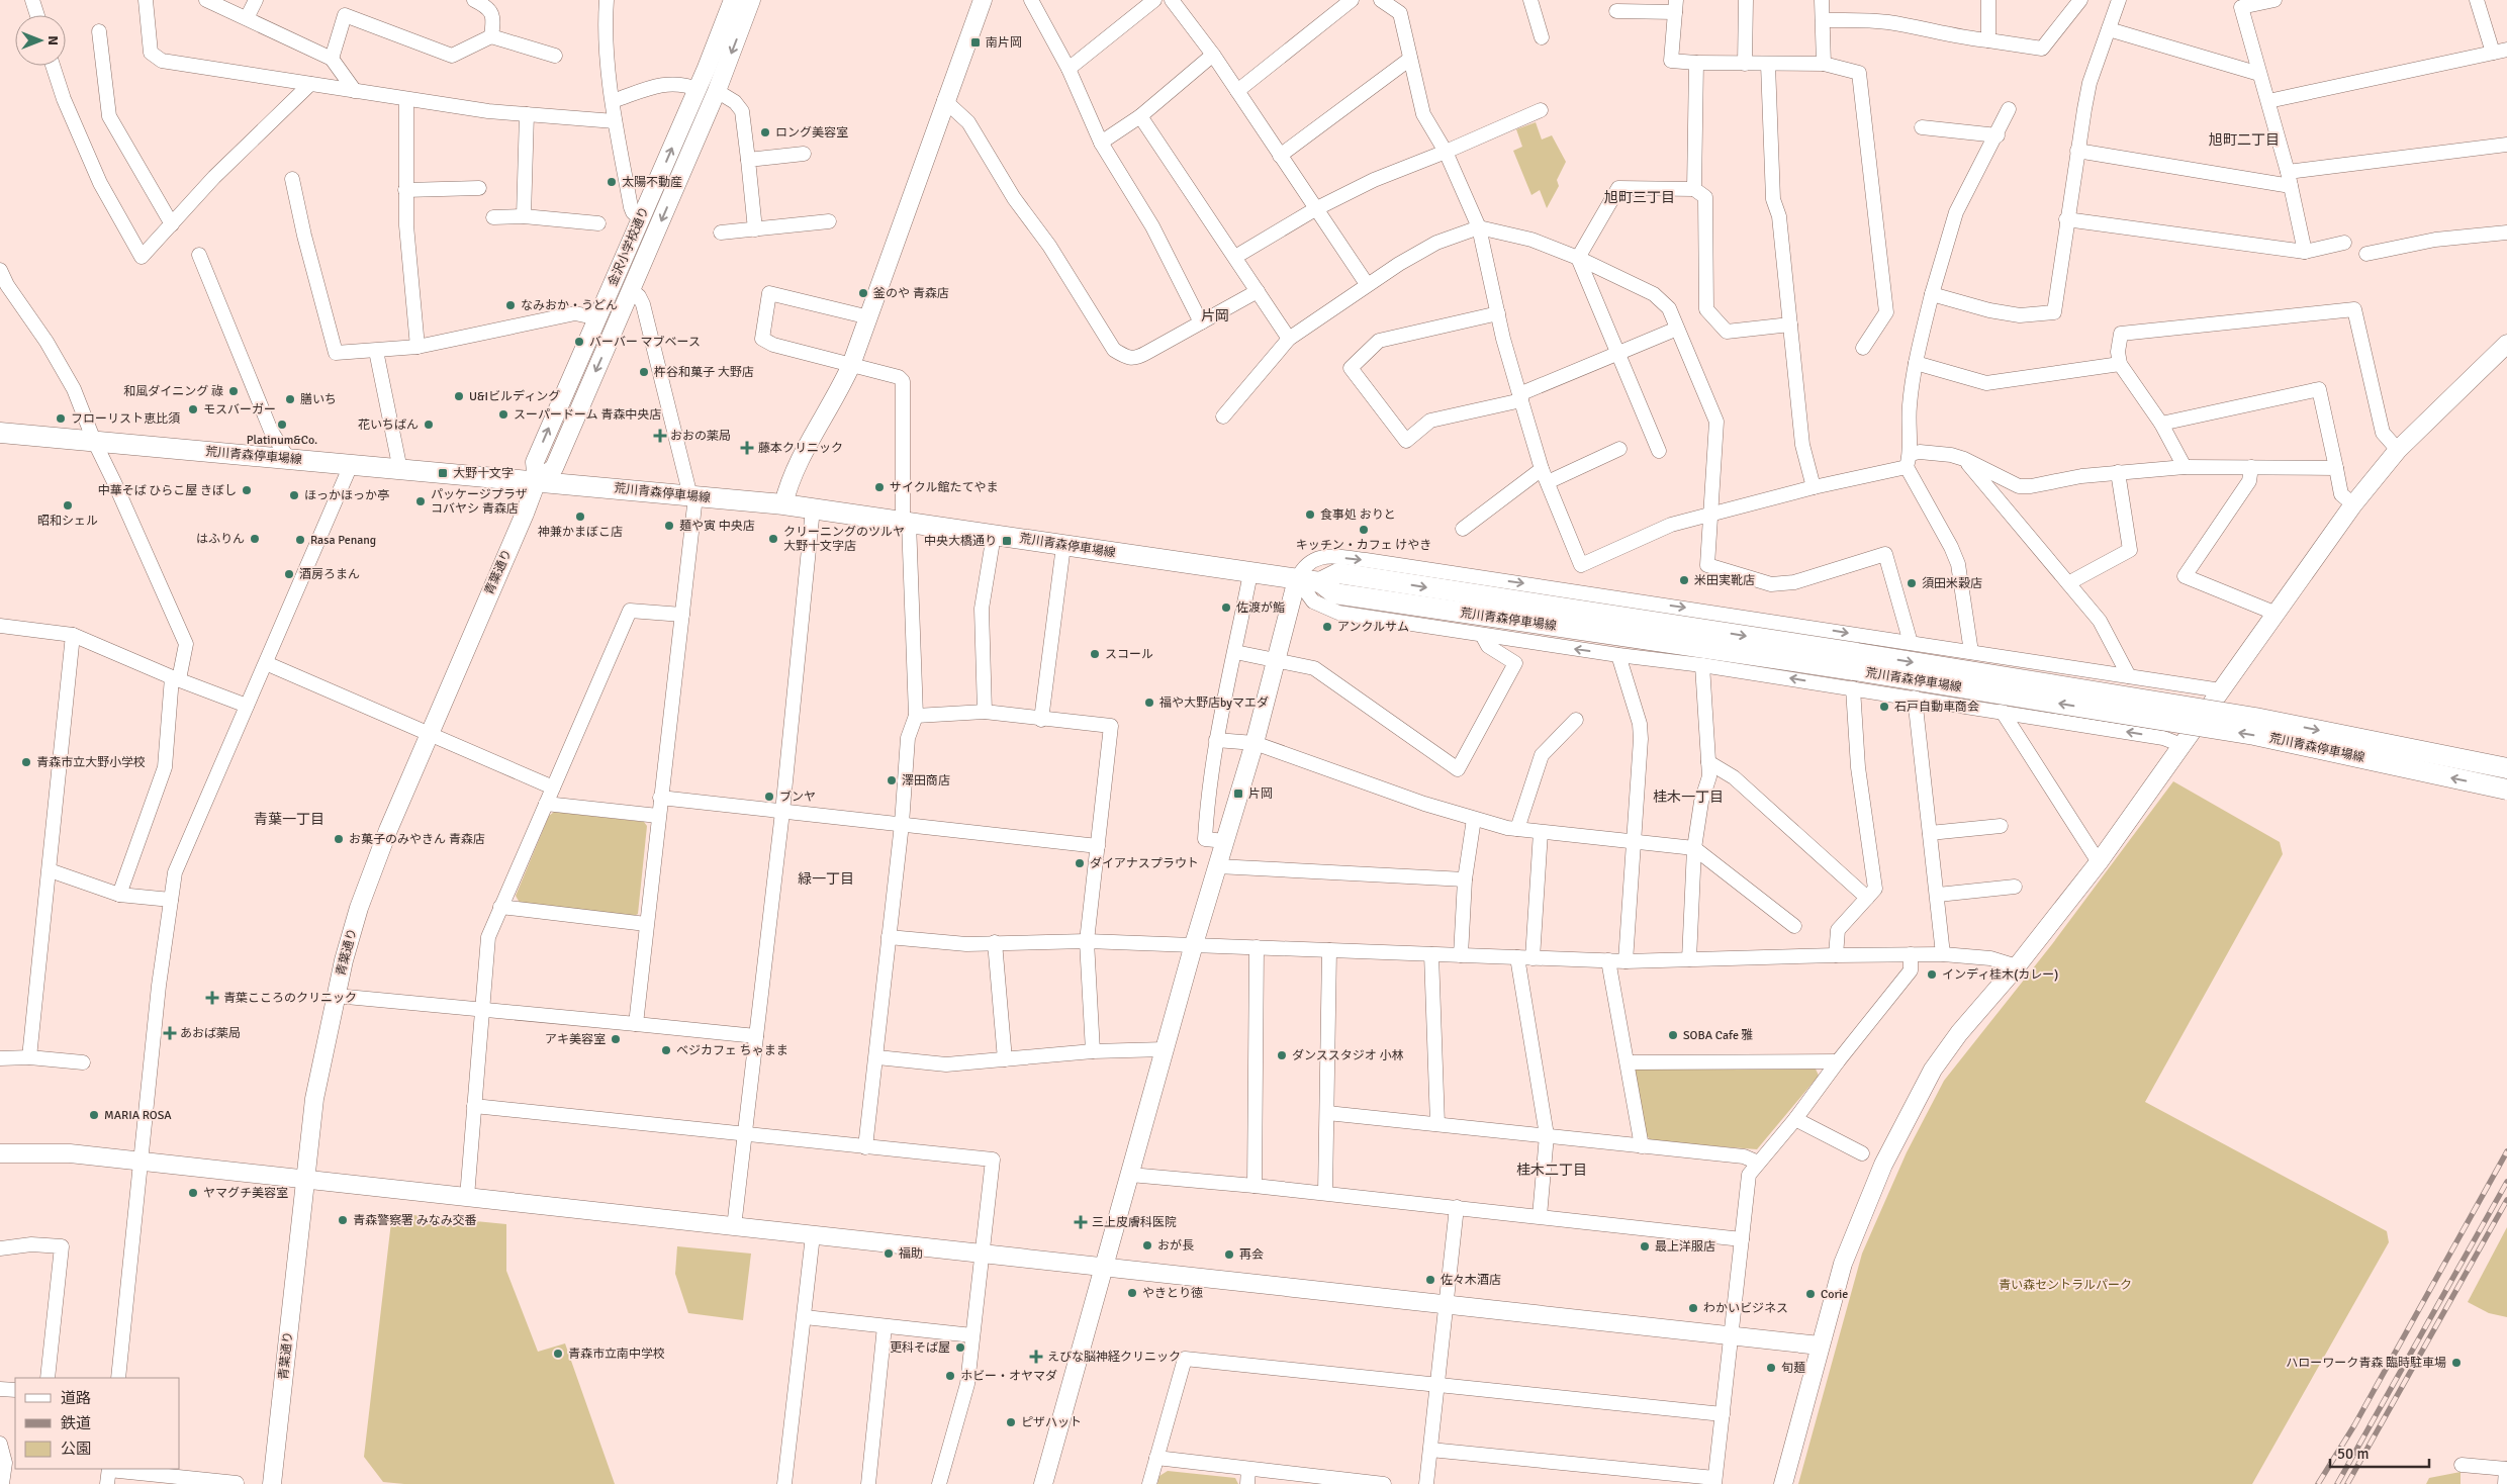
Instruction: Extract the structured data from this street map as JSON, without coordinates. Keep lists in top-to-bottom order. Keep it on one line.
{"streets":{"main road":["荒川青森停車場線"],"street":["金沢小学校通り","青葉通り"]},"crossings":[["金沢小学校通り","荒川青森停車場線"],["金沢小学校通り","青葉通り"],["荒川青森停車場線","青葉通り"]],"districts":["旭町二丁目","旭町三丁目","片岡","桂木一丁目","青葉一丁目","緑一丁目","桂木二丁目"],"parks":["青い森セントラルパーク"],"places":{"transit":["南片岡","大野十文字","中央大橋通り","片岡"],"other":["ロング美容室","太陽不動産","釜のや 青森店","なみおか・うどん","バーバー マブベース","杵谷和菓子 大野店","和風ダイニング 祿","U&Iビルディング","膳いち","モスバーガー","スーパードーム 青森中央店","フローリスト恵比須","Platinum&Co.","花いちばん","サイクル館たてやま","中華そば ひらこ屋 きぼし","ほっかほっか亭","パッケージプラザ コバヤシ 青森店","昭和シェル","食事処 おりと","神兼かまぼこ店","麺や寅 中央店","キッチン・カフェ けやき","はふりん","クリーニングのツルヤ 大野十文字店","Rasa Penang","酒房ろまん","米田実靴店","須田米穀店","佐渡が鮨","アンクルサム","スコール","福や大野店byマエダ","石戸自動車商会","青森市立大野小学校","澤田商店","ブンヤ","お菓子のみやきん 青森店","ダイアナスプラウト","インディ桂木(カレー)","SOBA Cafe 雅","アキ美容室","ベジカフェ ちゃまま","ダンススタジオ 小林","MARIA ROSA","ヤマグチ美容室","青森警察署 みなみ交番","おが長","最上洋服店","福助","再会","佐々木酒店","やきとり徳","Corie","わかいビジネス","更科そば屋","青森市立南中学校","ハローワーク青森 臨時駐車場","旬麺","ホビー・オヤマダ","ピザハット"],"health":["おおの薬局","藤本クリニック","青葉こころのクリニック","あおば薬局","三上皮膚科医院","えびな脳神経クリニック"]},"legend":["道路","鉄道","公園"],"scale_bar":"50 m","north":"right"}
